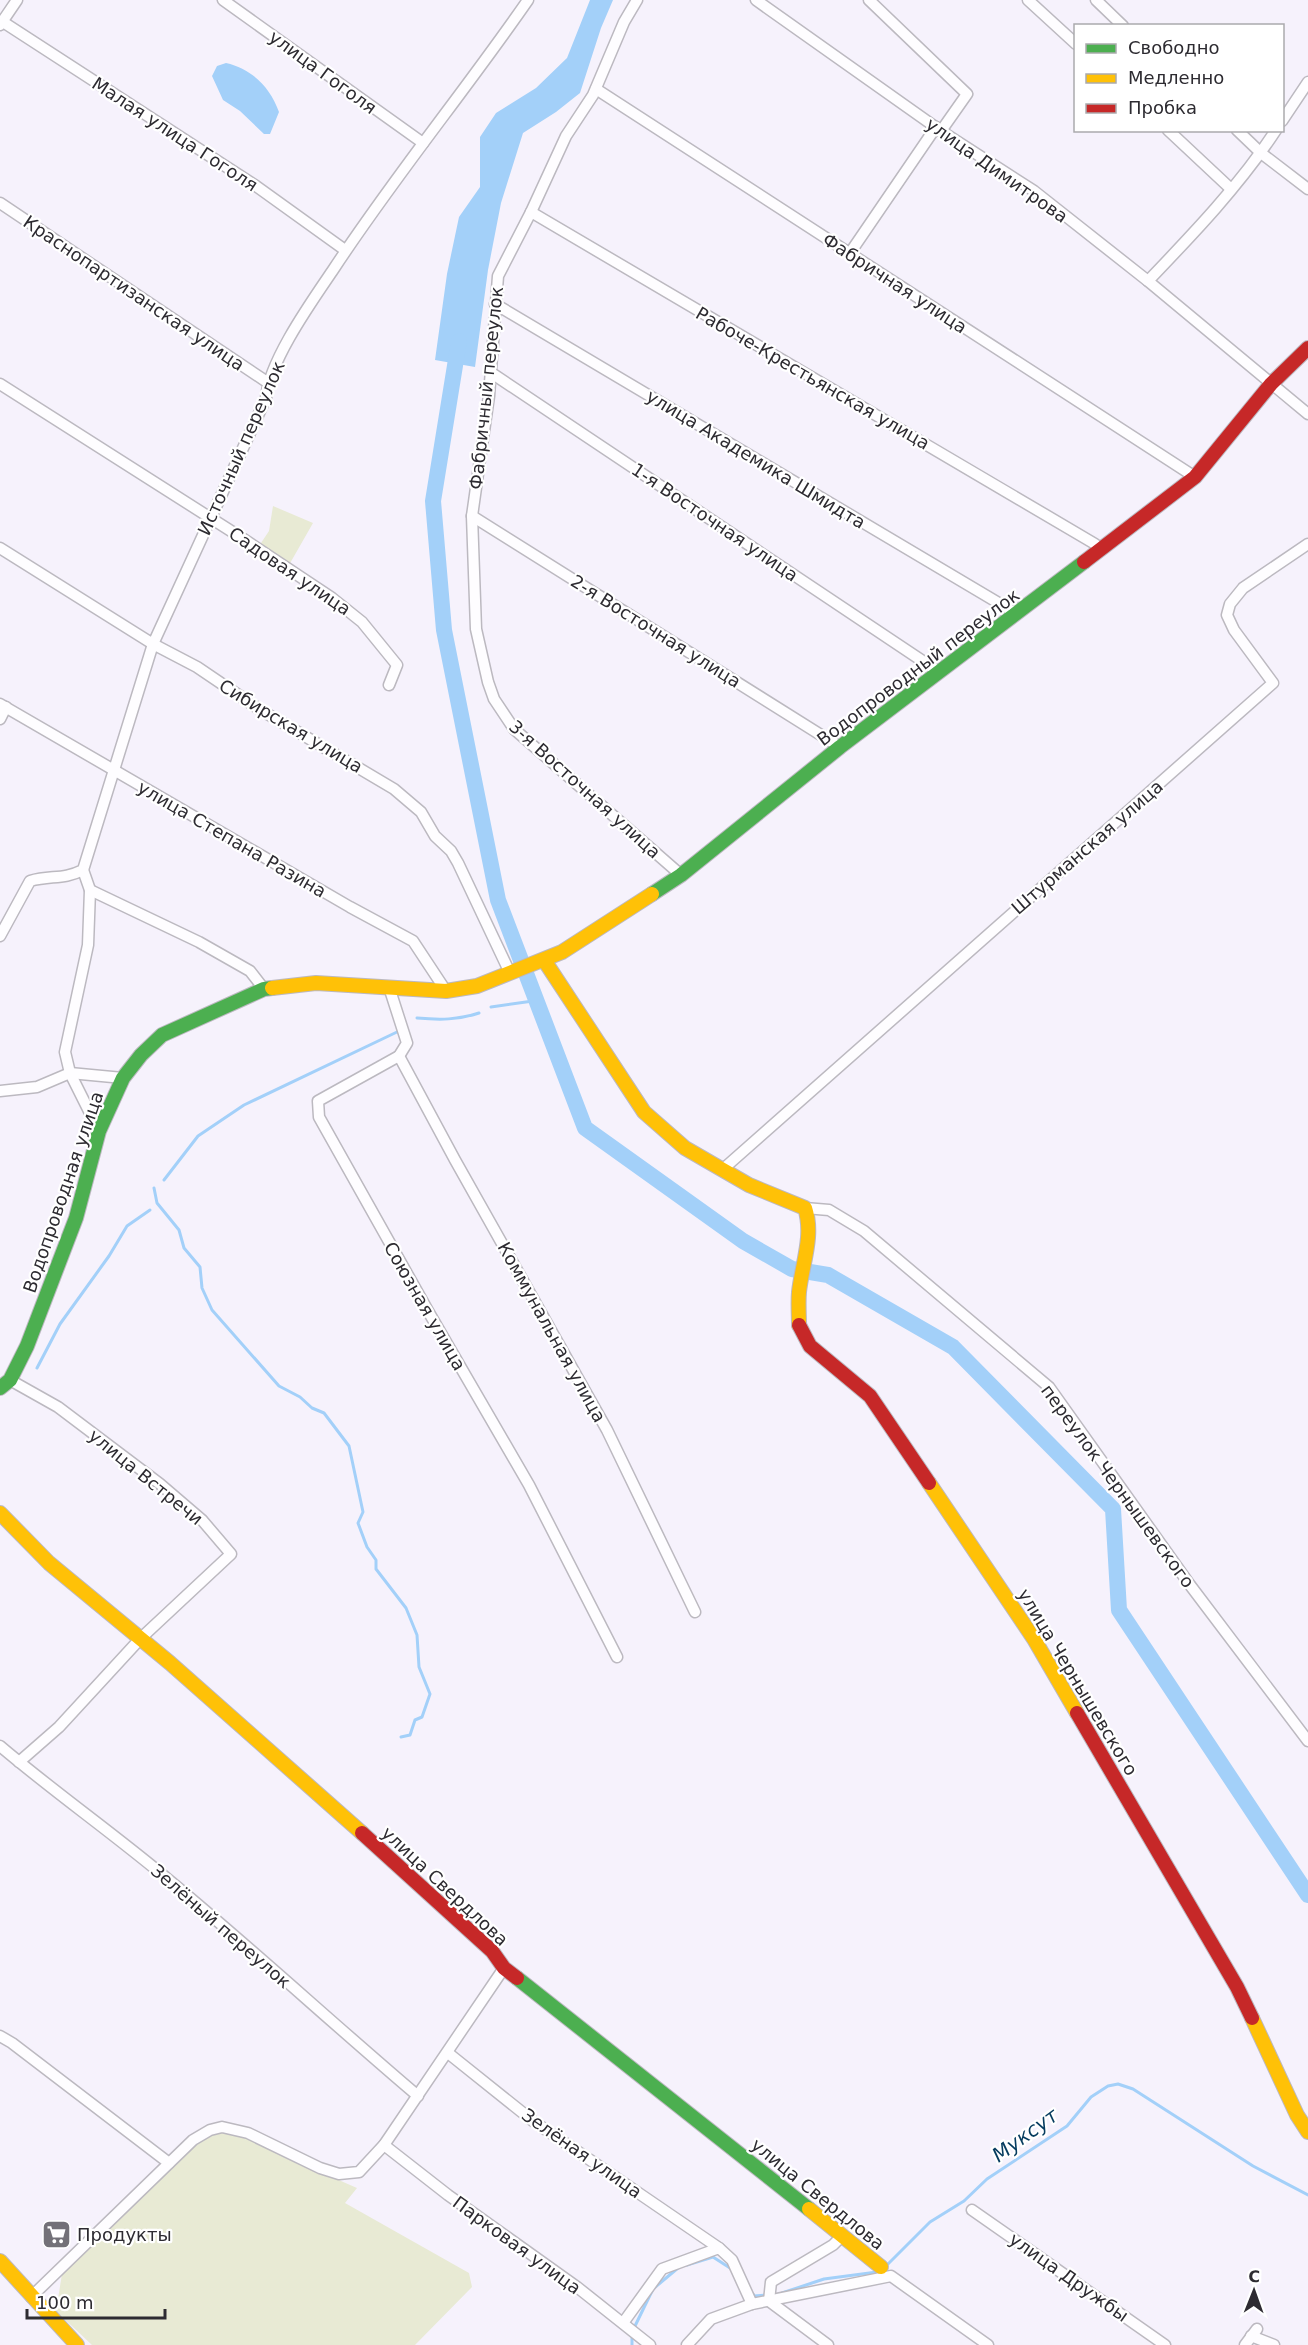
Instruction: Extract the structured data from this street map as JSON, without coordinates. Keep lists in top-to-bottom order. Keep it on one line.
{"streets":{"street":["улица Гоголя","Малая улица Гоголя","улица Димитрова","Фабричная улица","Краснопартизанская улица","Рабоче-Крестьянская улица","Фабричный переулок","Источный переулок","улица Академика Шмидта","1-я Восточная улица","Садовая улица","2-я Восточная улица","Водопроводный переулок","Сибирская улица","3-я Восточная улица","улица Степана Разина","Штурманская улица","Водопроводная улица","Союзная улица","Коммунальная улица","улица Встречи","переулок Чернышевского","улица Чернышевского","улица Свердлова","Зелёный переулок","Зелёная улица","Парковая улица","улица Дружбы"]},"crossings":[["улица Гоголя","Источный переулок"],["Малая улица Гоголя","Источный переулок"],["улица Димитрова","Водопроводный переулок"],["Фабричная улица","Фабричный переулок"],["Фабричная улица","Водопроводный переулок"],["Краснопартизанская улица","Источный переулок"],["Рабоче-Крестьянская улица","Фабричный переулок"],["Рабоче-Крестьянская улица","Водопроводный переулок"],["Фабричный переулок","улица Академика Шмидта"],["Фабричный переулок","1-я Восточная улица"],["Фабричный переулок","2-я Восточная улица"],["Фабричный переулок","3-я Восточная улица"],["Источный переулок","Садовая улица"],["Источный переулок","Сибирская улица"],["Источный переулок","улица Степана Разина"],["улица Академика Шмидта","Водопроводный переулок"],["1-я Восточная улица","Водопроводный переулок"],["2-я Восточная улица","Водопроводный переулок"],["Водопроводный переулок","3-я Восточная улица"],["Водопроводный переулок","Водопроводная улица"],["Сибирская улица","Водопроводная улица"],["улица Степана Разина","Водопроводная улица"],["Водопроводная улица","улица Встречи"],["Союзная улица","Коммунальная улица"],["улица Встречи","улица Свердлова"],["переулок Чернышевского","улица Чернышевского"]],"water":["Муксут"],"places":{"supermarket":["Продукты"]},"legend":["Свободно","Медленно","Пробка"],"scale_bar":"100 m","north":"top"}
